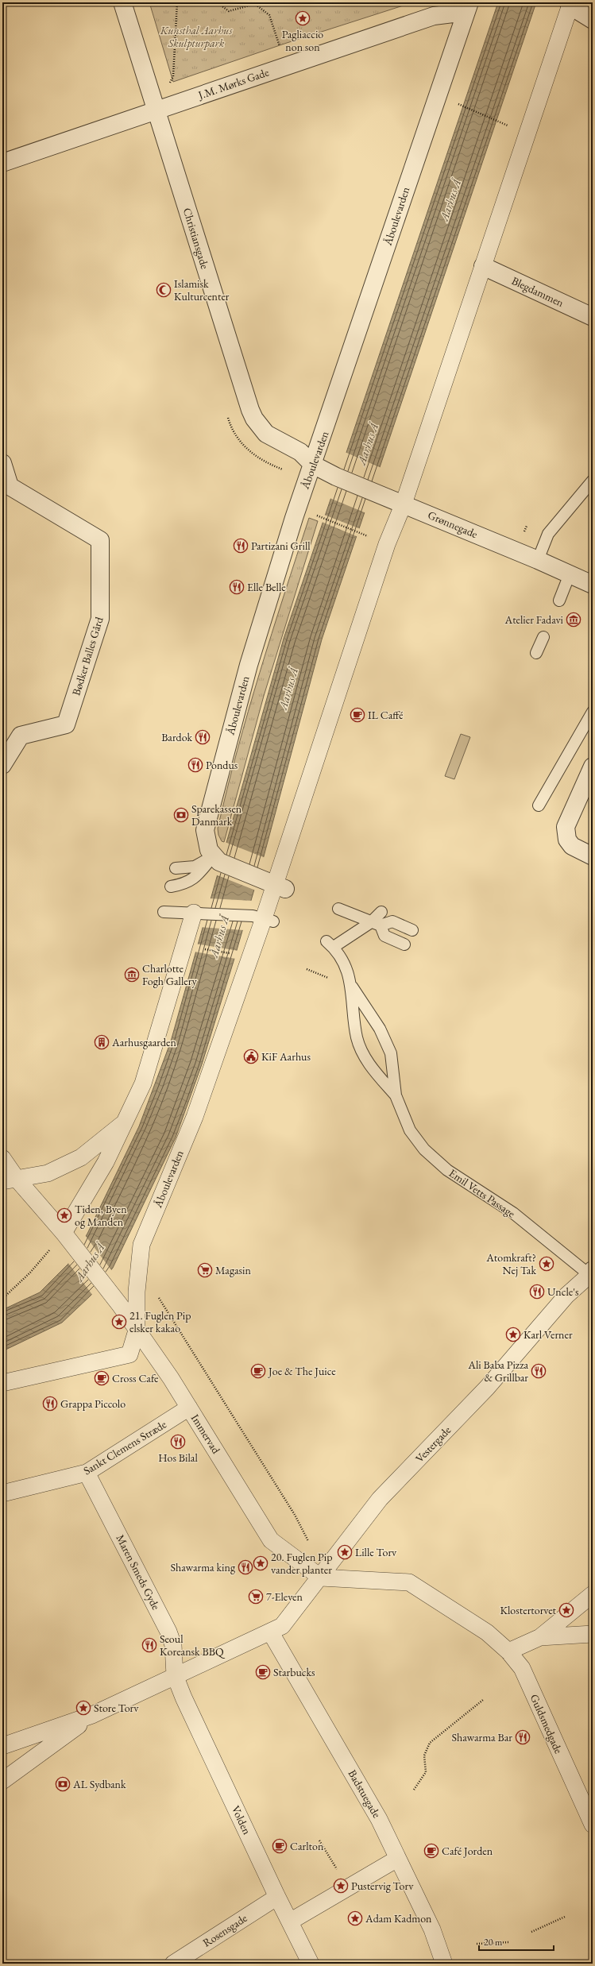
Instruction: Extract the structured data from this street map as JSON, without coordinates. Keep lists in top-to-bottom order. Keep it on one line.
{"streets":{"street":["J.M. Mørks Gade","Åboulevarden","Christiansgade","Blegdammen","Grønnegade","Bødker Balles Gård","Immervad","Vestergade","Sankt Clemens Stræde","Maren Smeds Gyde","Guldsmedgade","Badstuegade","Volden","Rosensgade"],"lane":["Emil Vetts Passage"]},"crossings":[["J.M. Mørks Gade","Åboulevarden"],["J.M. Mørks Gade","Christiansgade"],["Åboulevarden","Christiansgade"],["Åboulevarden","Blegdammen"],["Åboulevarden","Grønnegade"],["Åboulevarden","Immervad"],["Christiansgade","Grønnegade"],["Emil Vetts Passage","Vestergade"],["Immervad","Vestergade"],["Immervad","Sankt Clemens Stræde"],["Immervad","Guldsmedgade"],["Vestergade","Guldsmedgade"],["Vestergade","Badstuegade"],["Sankt Clemens Stræde","Maren Smeds Gyde"],["Maren Smeds Gyde","Volden"],["Volden","Rosensgade"]],"water":["Aarhus Å"],"parks":["Kunsthal Aarhus Skulpturpark"],"places":{"place":["Pagliaccio non son","Tiden, Byen og Manden","Atomkraft? Nej Tak","21. Fuglen Pip elsker kakao","Karl Verner","Lille Torv","20. Fuglen Pip vander planter","Klostertorvet","Store Torv","Pustervig Torv","Adam Kadmon"],"mosque":["Islamisk Kulturcenter"],"restaurant":["Partizani Grill","Elle Belle","Bardok","Pondus","Uncle's","Ali Baba Pizza & Grillbar","Grappa Piccolo","Hos Bilal","Shawarma king","Seoul Koreansk BBQ","Shawarma Bar"],"museum":["Atelier Fadavi","Charlotte Fogh Gallery"],"cafe":["IL Caffé","Joe & The Juice","Cross Cafe","Starbucks","Carlton","Café Jorden"],"bank":["Sparekassen Danmark","AL Sydbank"],"building":["Aarhusgaarden"],"public building":["KiF Aarhus"],"supermarket":["Magasin","7-Eleven"]},"scale_bar":"20 m"}
